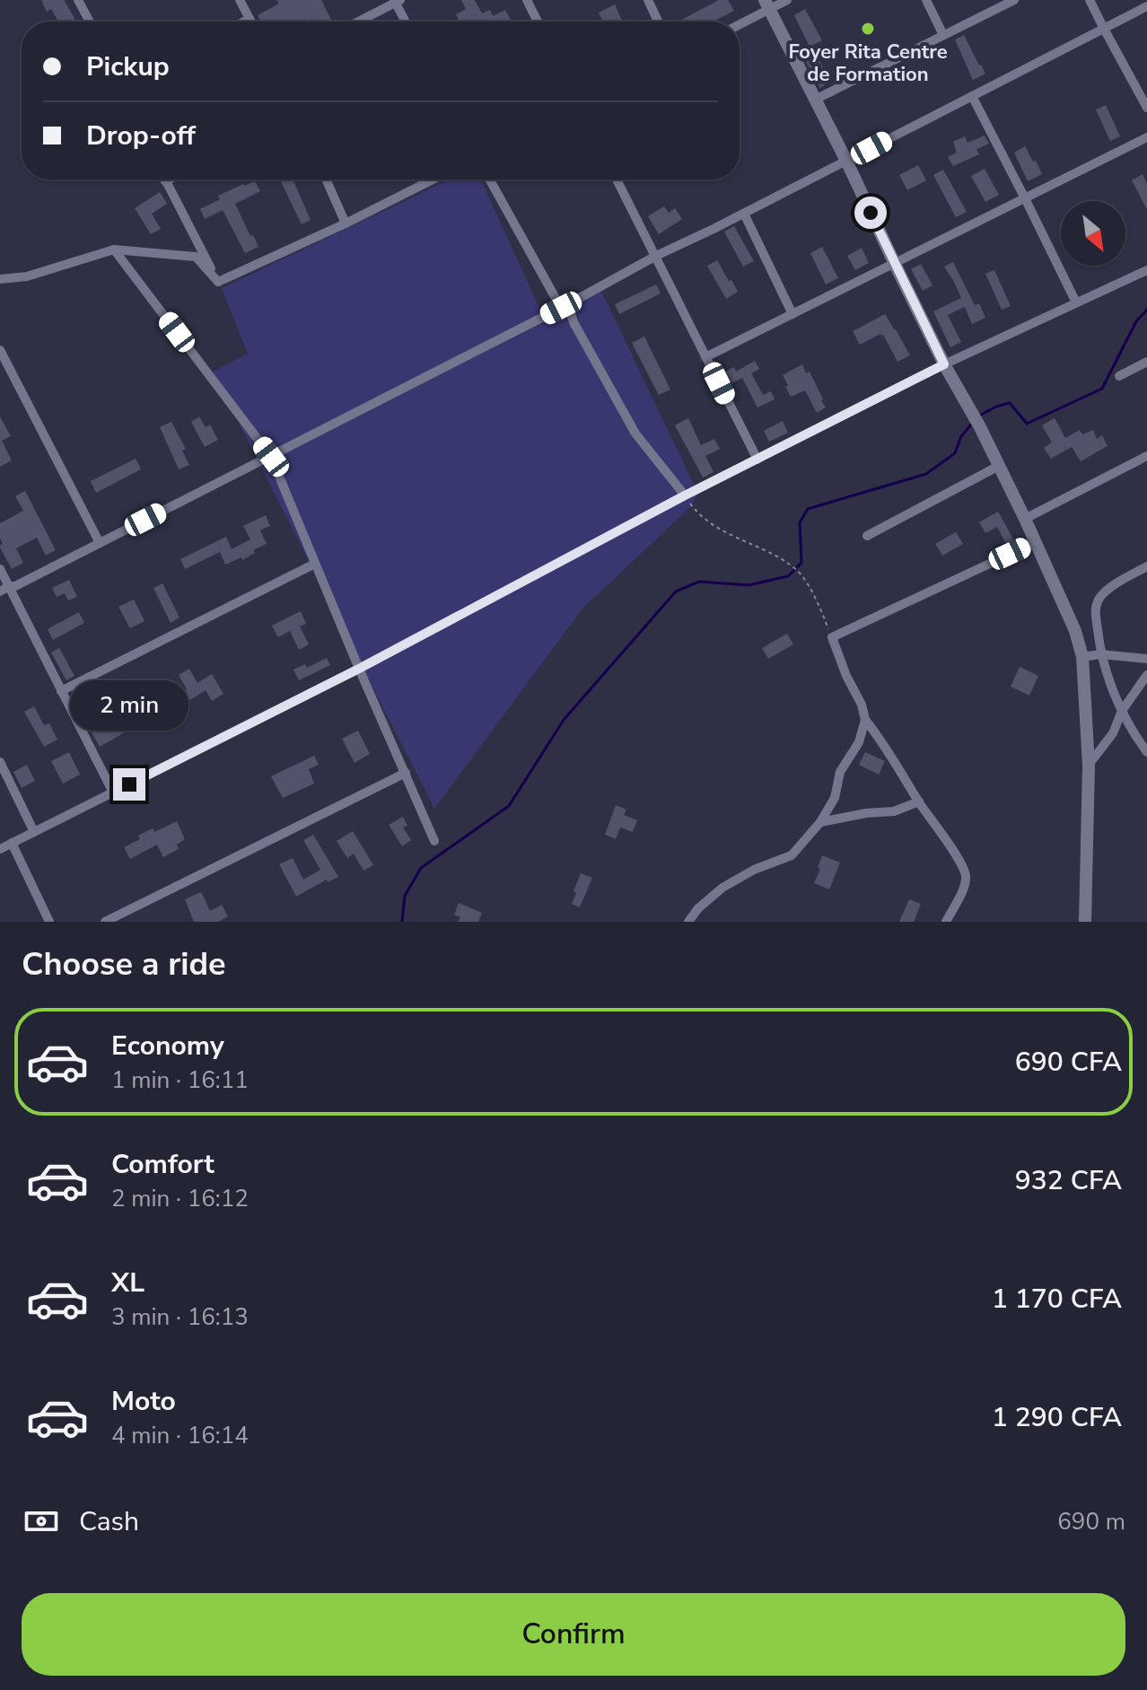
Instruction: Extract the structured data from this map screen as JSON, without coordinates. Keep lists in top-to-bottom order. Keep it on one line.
{"places":["Foyer Rita Centre de Formation"],"north":"bottom right","page":{"banner":["Pickup","Drop-off"],"bubble":"2 min","heading":"Choose a ride","list":[{"name":"Economy","note":"1 min · 16:11","value":"690 CFA"},{"name":"Comfort","note":"2 min · 16:12","value":"932 CFA"},{"name":"XL","note":"3 min · 16:13","value":"1 170 CFA"},{"name":"Moto","note":"4 min · 16:14","value":"1 290 CFA"}],"pay":["Cash","690 m"],"buttons":"Confirm"}}
